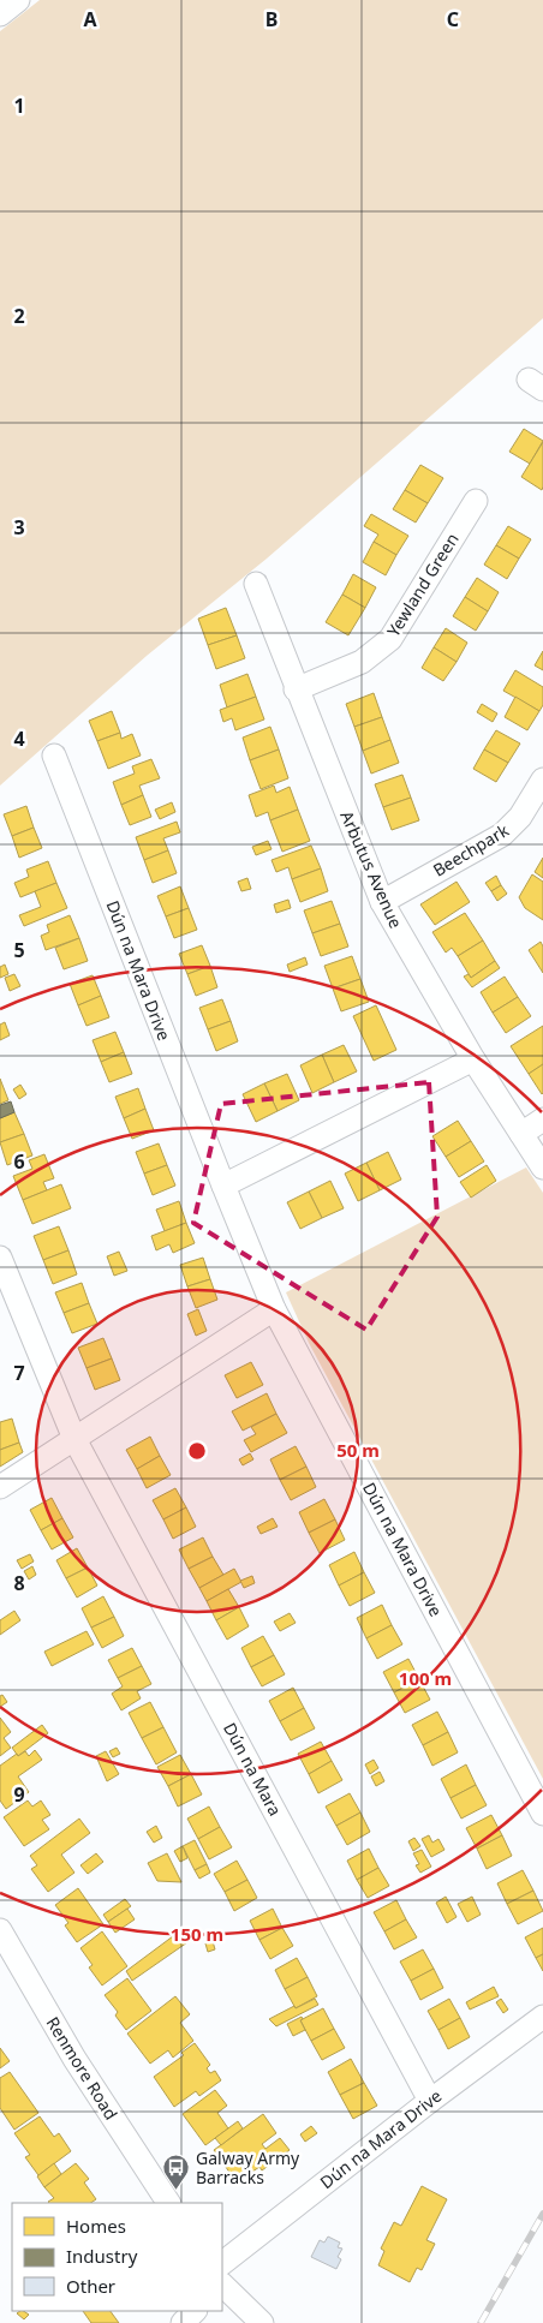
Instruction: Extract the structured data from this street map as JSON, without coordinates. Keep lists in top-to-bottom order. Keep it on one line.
{"streets":{"street":["Yewland Green","Beechpark","Arbutus Avenue","Dún na Mara Drive","Dún na Mara","Renmore Road"]},"crossings":[["Yewland Green","Arbutus Avenue"],["Beechpark","Arbutus Avenue"],["Dún na Mara Drive","Dún na Mara"]],"places":{"bus stop":["Galway Army Barracks"]},"legend":["Homes","Industry","Other"],"grid":{"columns":["A","B","C"],"rows":["1","2","3","4","5","6","7","8","9"]},"rings":["50 m","100 m","150 m"]}
